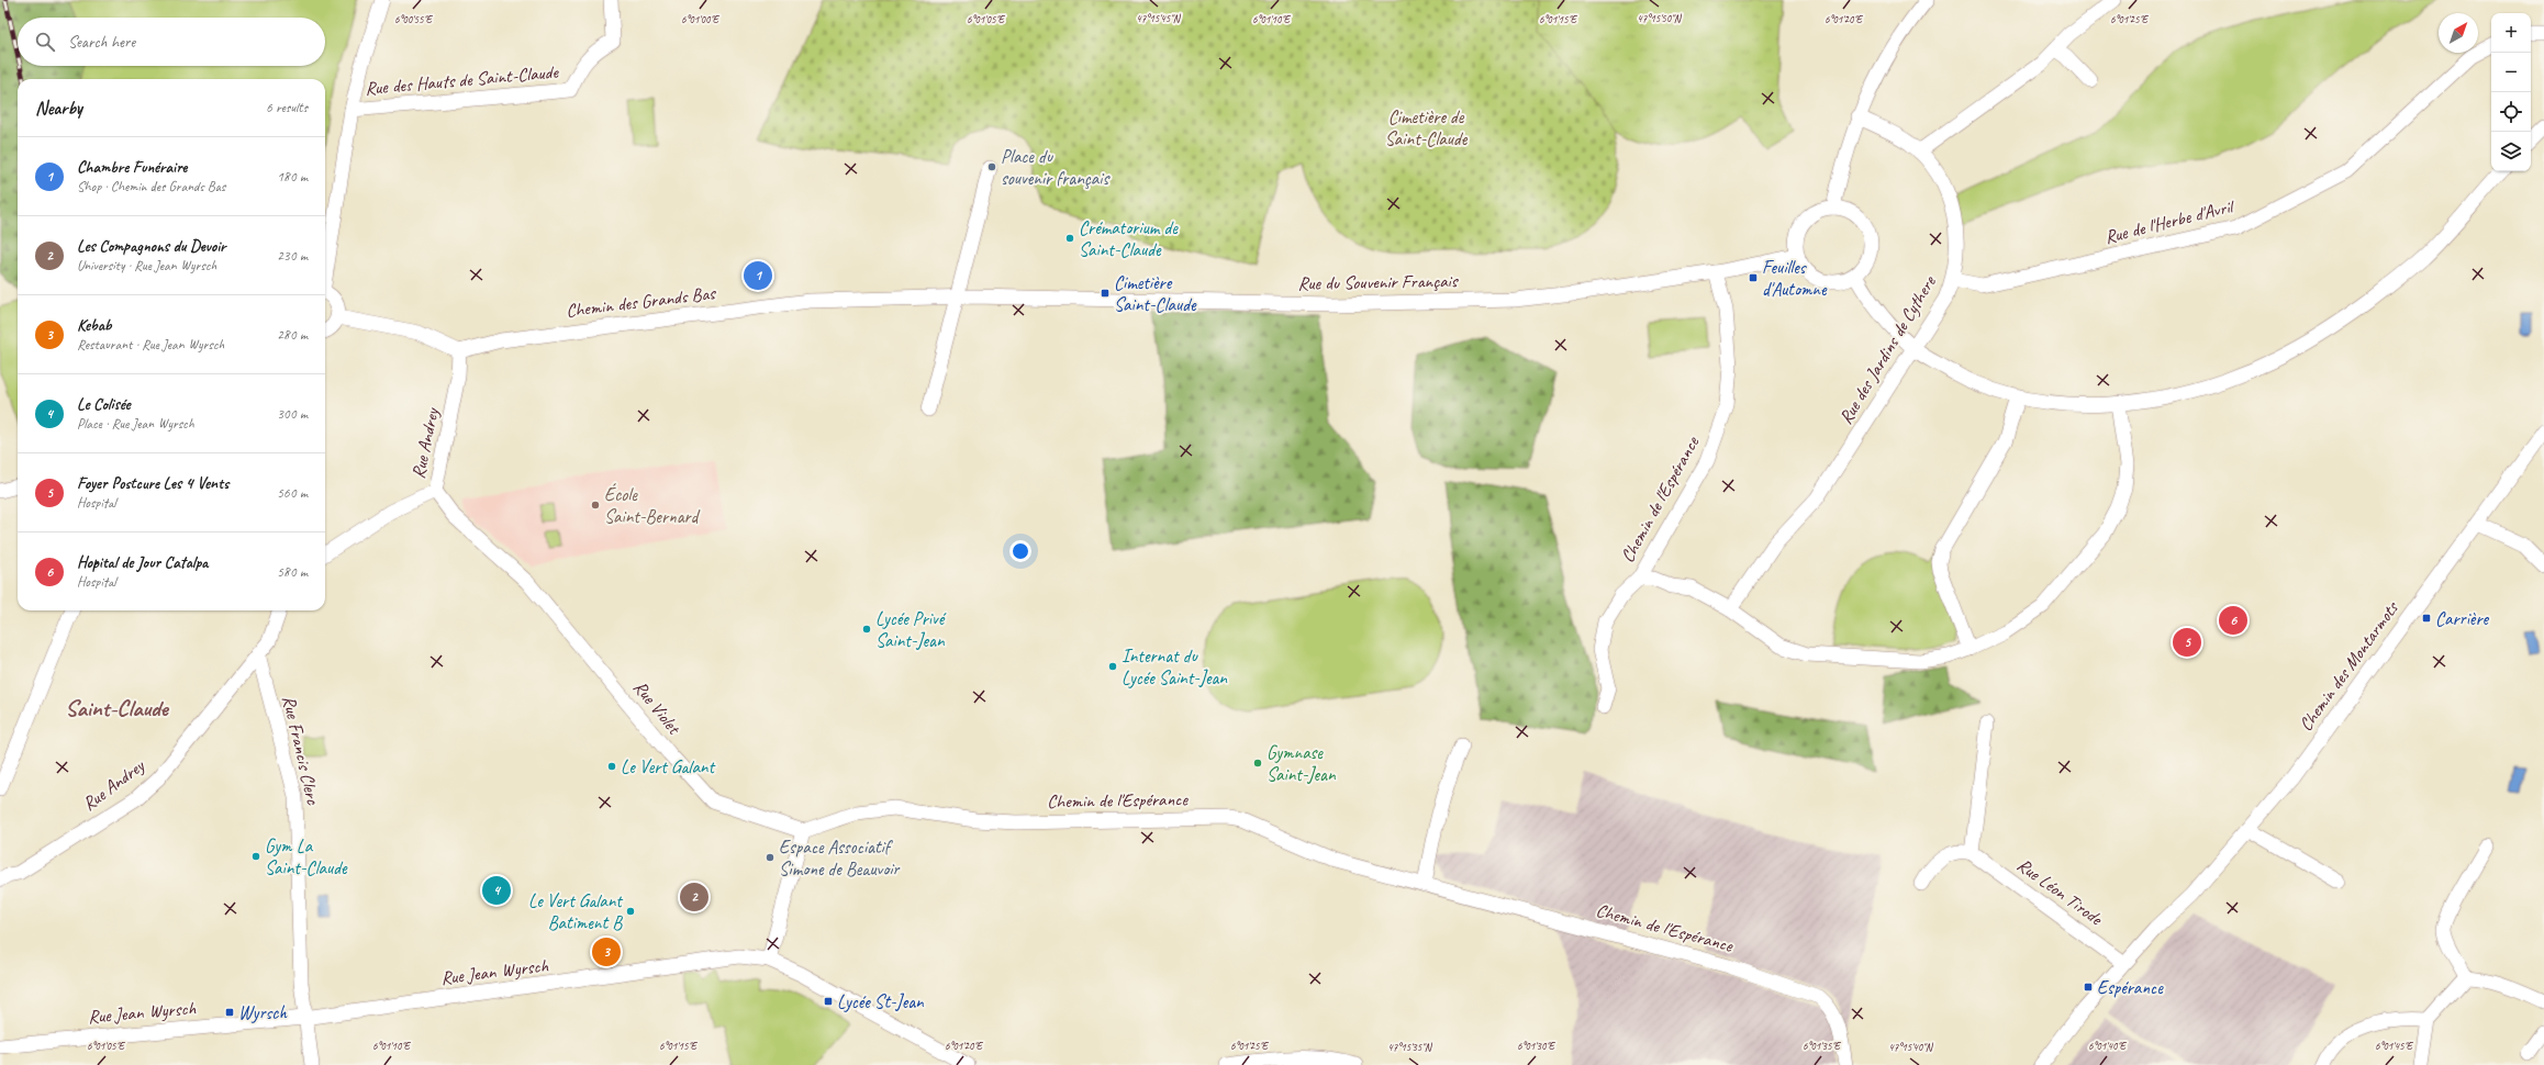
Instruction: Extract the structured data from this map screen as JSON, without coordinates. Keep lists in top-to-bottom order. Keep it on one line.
{"streets":{"street":["Rue des Hauts de Saint-Claude","Rue de l'Herbe d'Avril","Rue du Souvenir Français","Chemin des Grands Bas","Rue des Jardins de Cythere","Rue Andrey","Chemin de l'Espérance","Chemin des Montarmots","Rue Violet","Rue Francis Clerc","Rue Léon Tirode","Rue Jean Wyrsch"]},"crossings":[["Rue de l'Herbe d'Avril","Rue des Jardins de Cythere"],["Rue du Souvenir Français","Chemin des Grands Bas"],["Rue du Souvenir Français","Chemin de l'Espérance"],["Chemin des Grands Bas","Rue Andrey"],["Rue Andrey","Rue Violet"],["Rue Andrey","Rue Francis Clerc"],["Chemin de l'Espérance","Rue Violet"],["Chemin des Montarmots","Rue Léon Tirode"],["Rue Francis Clerc","Rue Jean Wyrsch"]],"districts":["Saint-Claude"],"parks":["Cimetière de Saint-Claude"],"places":{"other":["Place du souvenir français","Crématorium de Saint-Claude","École Saint-Bernard","Lycée Privé Saint-Jean","Internat du Lycée Saint-Jean","Gymnase Saint-Jean","Le Vert Galant","Gym La Saint-Claude","Espace Associatif Simone de Beauvoir","Le Vert Galant Batiment B"],"transit":["Feuilles d'Automne","Cimetière Saint-Claude","Carrière","Espérance","Lycée St-Jean","Wyrsch"]},"north":"top right","page":{"map_buttons":["+","−"],"search":"Search here","heading":["Nearby","6 results"],"list":[{"mark":"1","name":"Chambre Funéraire","note":"Shop · Chemin des Grands Bas","value":"180 m"},{"mark":"2","name":"Les Compagnons du Devoir","note":"University · Rue Jean Wyrsch","value":"230 m"},{"mark":"3","name":"Kebab","note":"Restaurant · Rue Jean Wyrsch","value":"280 m"},{"mark":"4","name":"Le Colisée","note":"Place · Rue Jean Wyrsch","value":"300 m"},{"mark":"5","name":"Foyer Postcure Les 4 Vents","note":"Hospital","value":"560 m"},{"mark":"6","name":"Hopital de Jour Catalpa","note":"Hospital","value":"580 m"}],"pins":["1","6","5","4","2","3"]},"coordinates":["47°15'45\"N","47°15'50\"N","6°00'55\"E","6°01'00\"E","6°01'05\"E","6°01'10\"E","6°01'15\"E","6°01'20\"E","6°01'25\"E","6°01'30\"E","6°01'35\"E","6°01'40\"E","6°01'45\"E","47°15'35\"N","47°15'40\"N"]}
